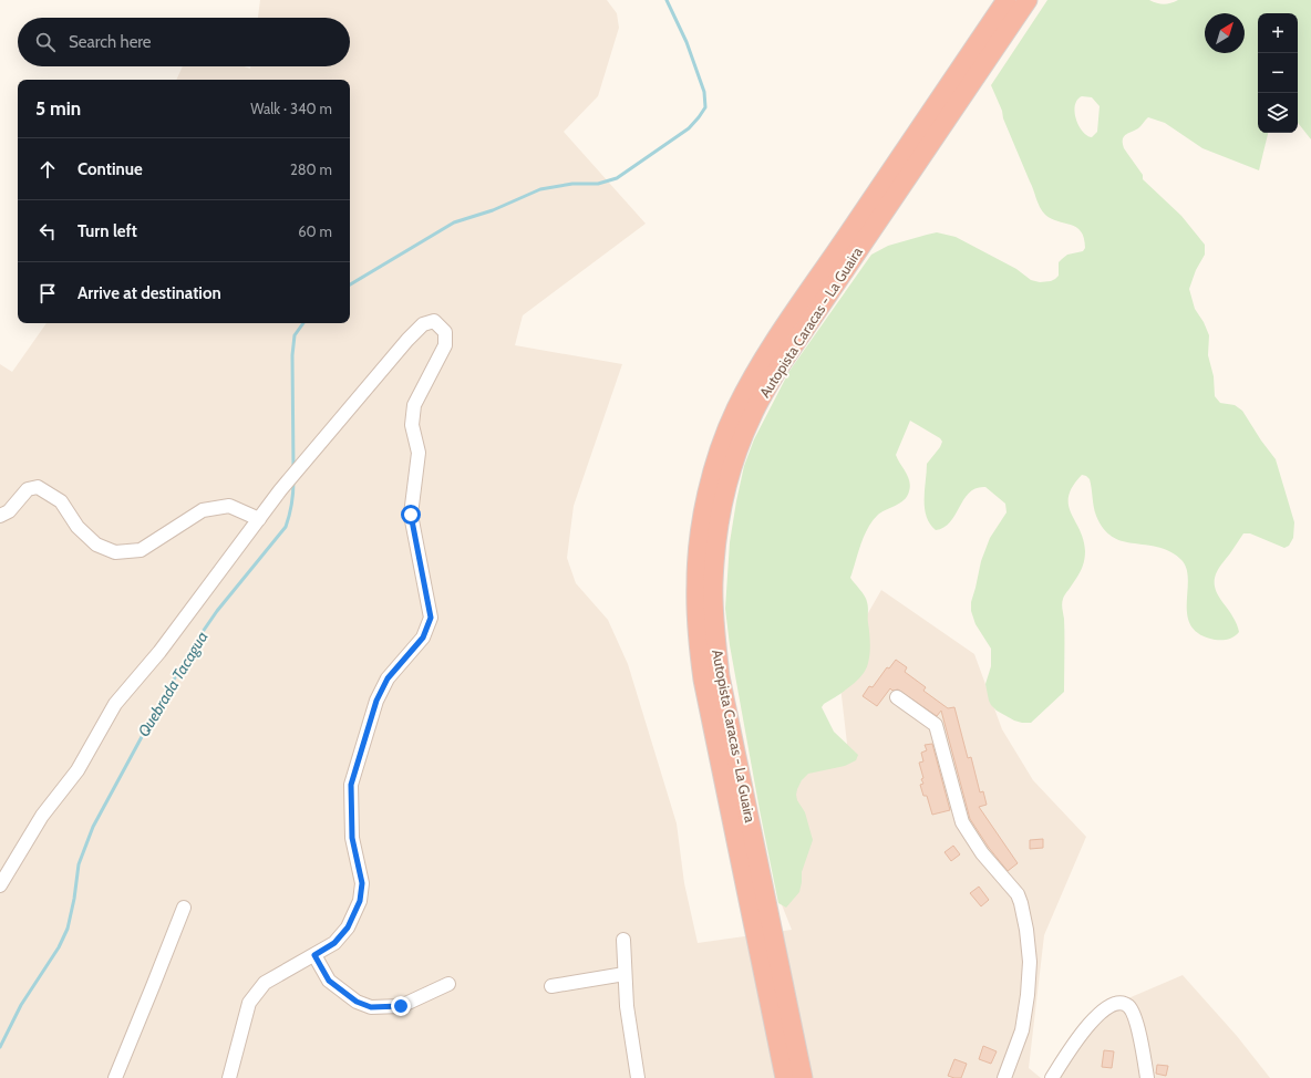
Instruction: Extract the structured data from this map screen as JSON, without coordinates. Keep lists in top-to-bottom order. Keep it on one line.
{"streets":{"highway":["Autopista Caracas - La Guaira"]},"water":["Quebrada Tacagua"],"north":"top right","page":{"map_buttons":["+","−"],"search":"Search here","heading":["5 min","Walk · 340 m"],"list":[["Continue","280 m"],["Turn left","60 m"],"Arrive at destination"]}}
